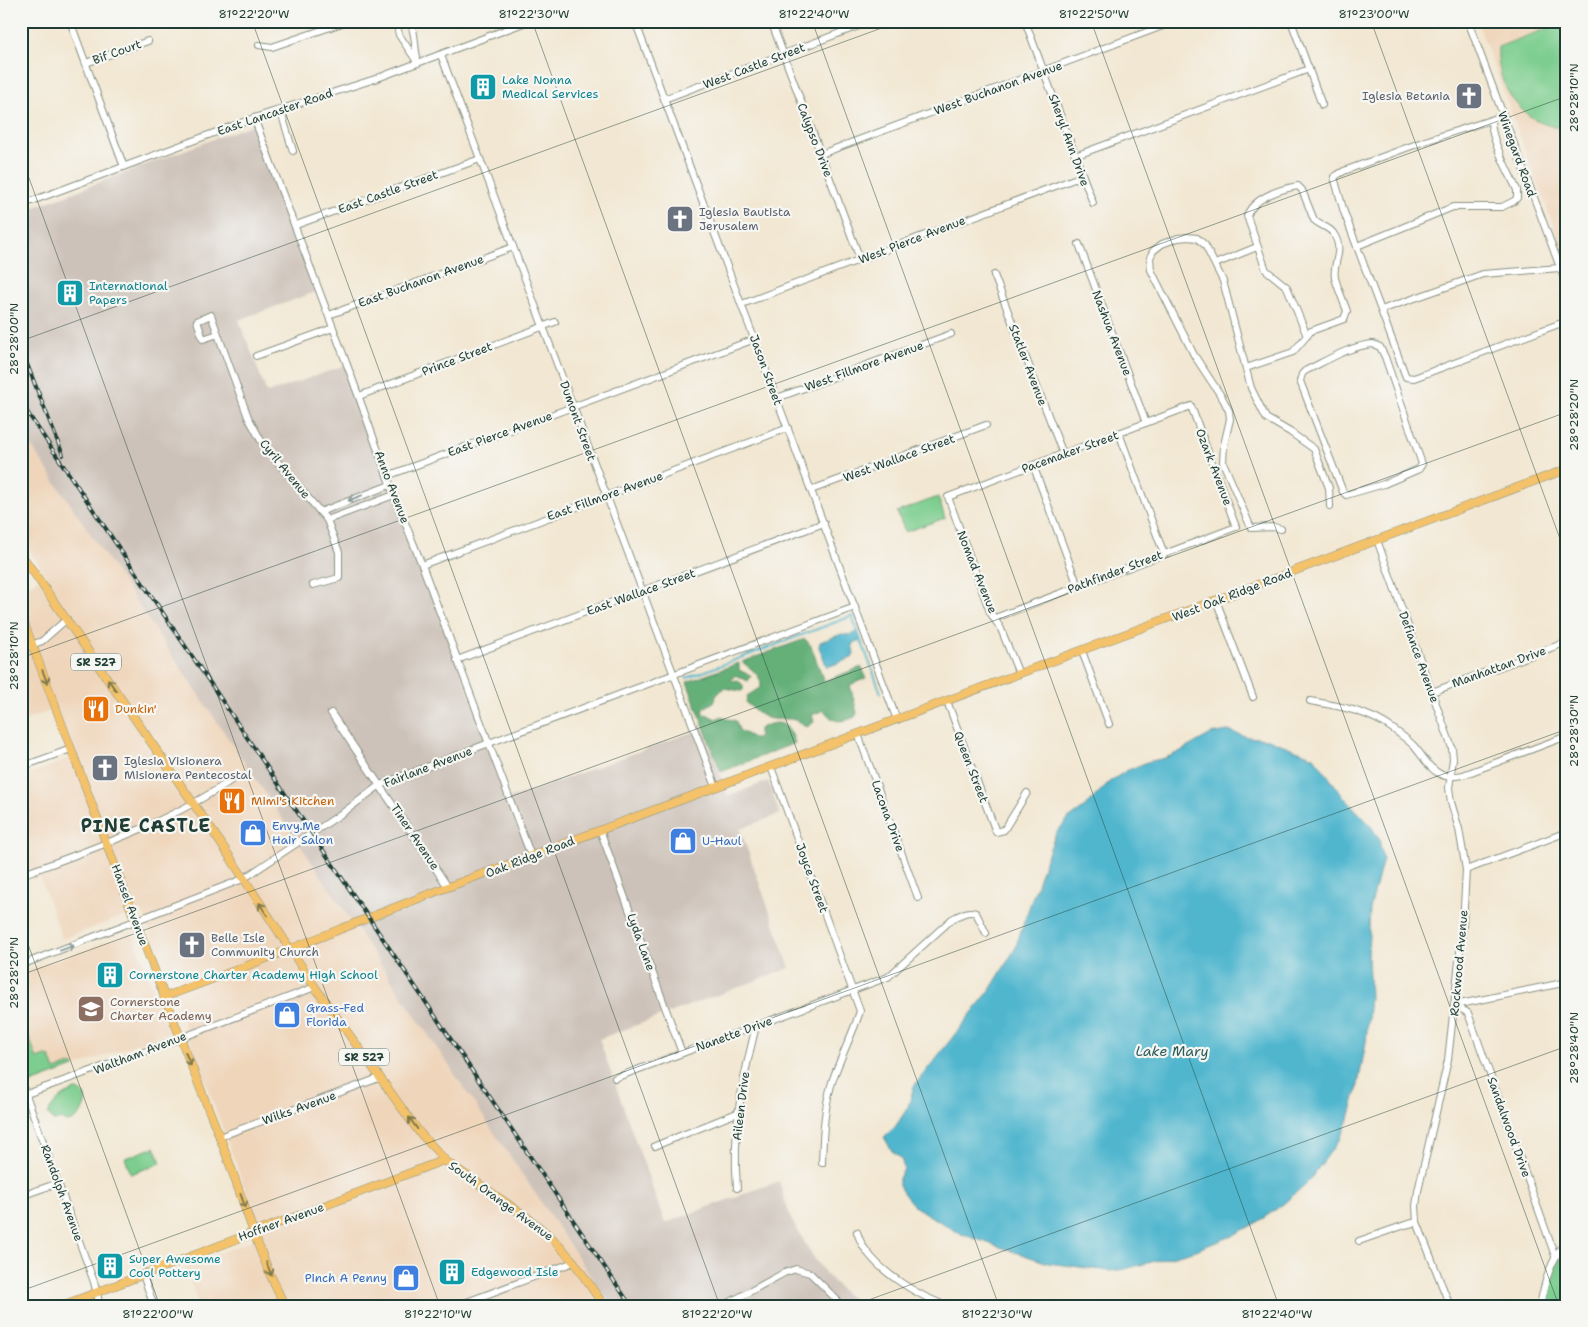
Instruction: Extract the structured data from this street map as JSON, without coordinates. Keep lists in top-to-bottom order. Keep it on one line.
{"streets":{"main road":["West Oak Ridge Road","SR 527","Oak Ridge Road","Hansel Avenue","South Orange Avenue","Hoffner Avenue"],"street":["Bif Court","West Castle Street","West Buchanon Avenue","East Lancaster Road","Calypso Drive","Sheryl Ann Drive","Winegard Road","East Castle Street","West Pierce Avenue","East Buchanon Avenue","Nashua Avenue","Prince Street","Statler Avenue","West Fillmore Avenue","Jason Street","Dumont Street","East Pierce Avenue","Pacemaker Street","West Wallace Street","Ozark Avenue","Cyril Avenue","Anno Avenue","East Fillmore Avenue","Nomad Avenue","Pathfinder Street","East Wallace Street","Defiance Avenue","Manhattan Drive","Fairlane Avenue","Queen Street","Lacona Drive","Tiner Avenue","Joyce Street","Lyda Lane","Rockwood Avenue","Nanette Drive","Waltham Avenue","Aileen Drive","Wilks Avenue","Sandalwood Drive","Randolph Avenue"]},"crossings":[["West Castle Street","Calypso Drive"],["West Castle Street","Jason Street"],["West Buchanon Avenue","Calypso Drive"],["West Buchanon Avenue","Sheryl Ann Drive"],["East Lancaster Road","Dumont Street"],["East Lancaster Road","Anno Avenue"],["Calypso Drive","West Pierce Avenue"],["Sheryl Ann Drive","West Pierce Avenue"],["East Castle Street","Dumont Street"],["East Castle Street","Anno Avenue"],["West Pierce Avenue","Jason Street"],["East Buchanon Avenue","Dumont Street"],["East Buchanon Avenue","Anno Avenue"],["Nashua Avenue","Pacemaker Street"],["Prince Street","Dumont Street"],["Prince Street","Anno Avenue"],["Statler Avenue","Pacemaker Street"],["West Fillmore Avenue","Jason Street"],["Jason Street","East Pierce Avenue"],["Jason Street","West Wallace Street"],["Jason Street","East Fillmore Avenue"],["Jason Street","East Wallace Street"],["Jason Street","West Oak Ridge Road"],["Jason Street","Fairlane Avenue"],["Jason Street","Oak Ridge Road"],["Dumont Street","East Pierce Avenue"],["Dumont Street","East Fillmore Avenue"],["Dumont Street","East Wallace Street"],["Dumont Street","Fairlane Avenue"],["Dumont Street","Oak Ridge Road"],["East Pierce Avenue","Anno Avenue"],["Pacemaker Street","Ozark Avenue"],["Pacemaker Street","Nomad Avenue"],["Ozark Avenue","Pathfinder Street"],["Anno Avenue","East Fillmore Avenue"],["Anno Avenue","East Wallace Street"],["Anno Avenue","Fairlane Avenue"],["Anno Avenue","Oak Ridge Road"],["Nomad Avenue","Pathfinder Street"],["Nomad Avenue","West Oak Ridge Road"],["West Oak Ridge Road","Defiance Avenue"],["West Oak Ridge Road","Queen Street"],["West Oak Ridge Road","Oak Ridge Road"],["Defiance Avenue","Manhattan Drive"],["Defiance Avenue","Rockwood Avenue"],["Fairlane Avenue","Tiner Avenue"],["Fairlane Avenue","Hansel Avenue"],["Fairlane Avenue","South Orange Avenue"],["Lacona Drive","Oak Ridge Road"],["Tiner Avenue","Oak Ridge Road"],["Oak Ridge Road","Joyce Street"],["Oak Ridge Road","Hansel Avenue"],["Oak Ridge Road","Lyda Lane"],["Oak Ridge Road","South Orange Avenue"],["Joyce Street","Nanette Drive"],["Hansel Avenue","Waltham Avenue"],["Hansel Avenue","Wilks Avenue"],["Hansel Avenue","Hoffner Avenue"],["Lyda Lane","Nanette Drive"],["Rockwood Avenue","Sandalwood Drive"],["Nanette Drive","Aileen Drive"],["Waltham Avenue","Randolph Avenue"],["Waltham Avenue","South Orange Avenue"],["Wilks Avenue","South Orange Avenue"],["Randolph Avenue","Hoffner Avenue"],["South Orange Avenue","Hoffner Avenue"]],"one_way":["Hansel Avenue","South Orange Avenue"],"districts":["PINE CASTLE"],"water":["Lake Mary"],"places":{"building":["Lake Nonna Medical Services","International Papers","Cornerstone Charter Academy High School","Super Awesome Cool Pottery","Edgewood Isle"],"church":["Iglesia Betania","Iglesia Bautista Jerusalem","Iglesia Visionera Misionera Pentecostal","Belle Isle Community Church"],"restaurant":["Dunkin'","Mimi's Kitchen"],"shop":["Envy.Me Hair Salon","U-Haul","Grass-Fed Florida","Pinch A Penny"],"school or university":["Cornerstone Charter Academy"]},"coordinates":["81°22'20\"W","81°22'30\"W","81°22'40\"W","81°22'50\"W","81°23'00\"W","28°28'10\"N","28°28'00\"N","28°28'20\"N","28°28'30\"N","28°28'40\"N","81°22'00\"W","81°22'10\"W"]}
